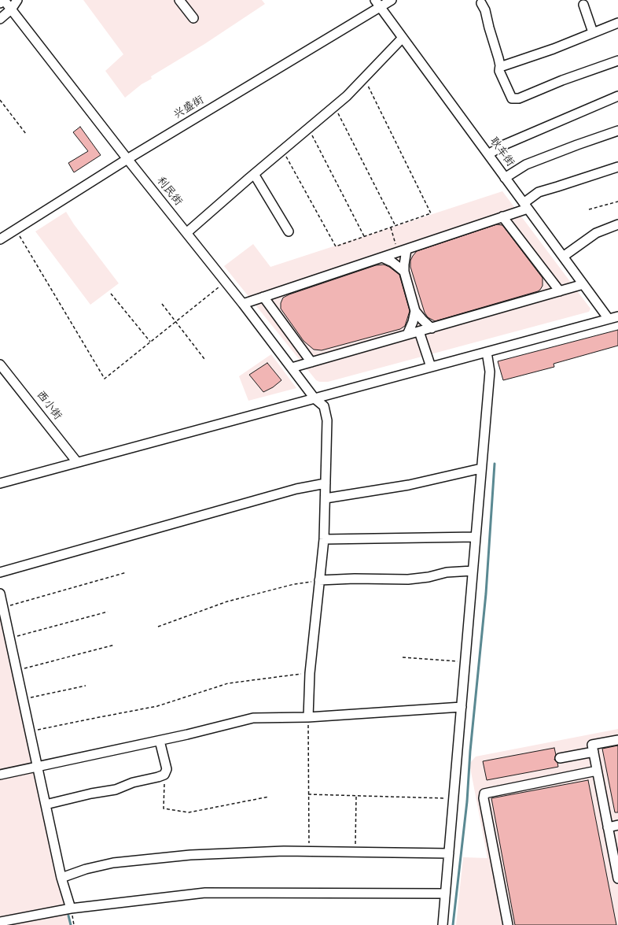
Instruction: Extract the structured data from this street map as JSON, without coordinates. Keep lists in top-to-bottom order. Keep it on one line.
{"streets":{"street":["兴盛街","耿车街","利民街","西小街"]},"crossings":[["兴盛街","耿车街"],["兴盛街","利民街"]]}
